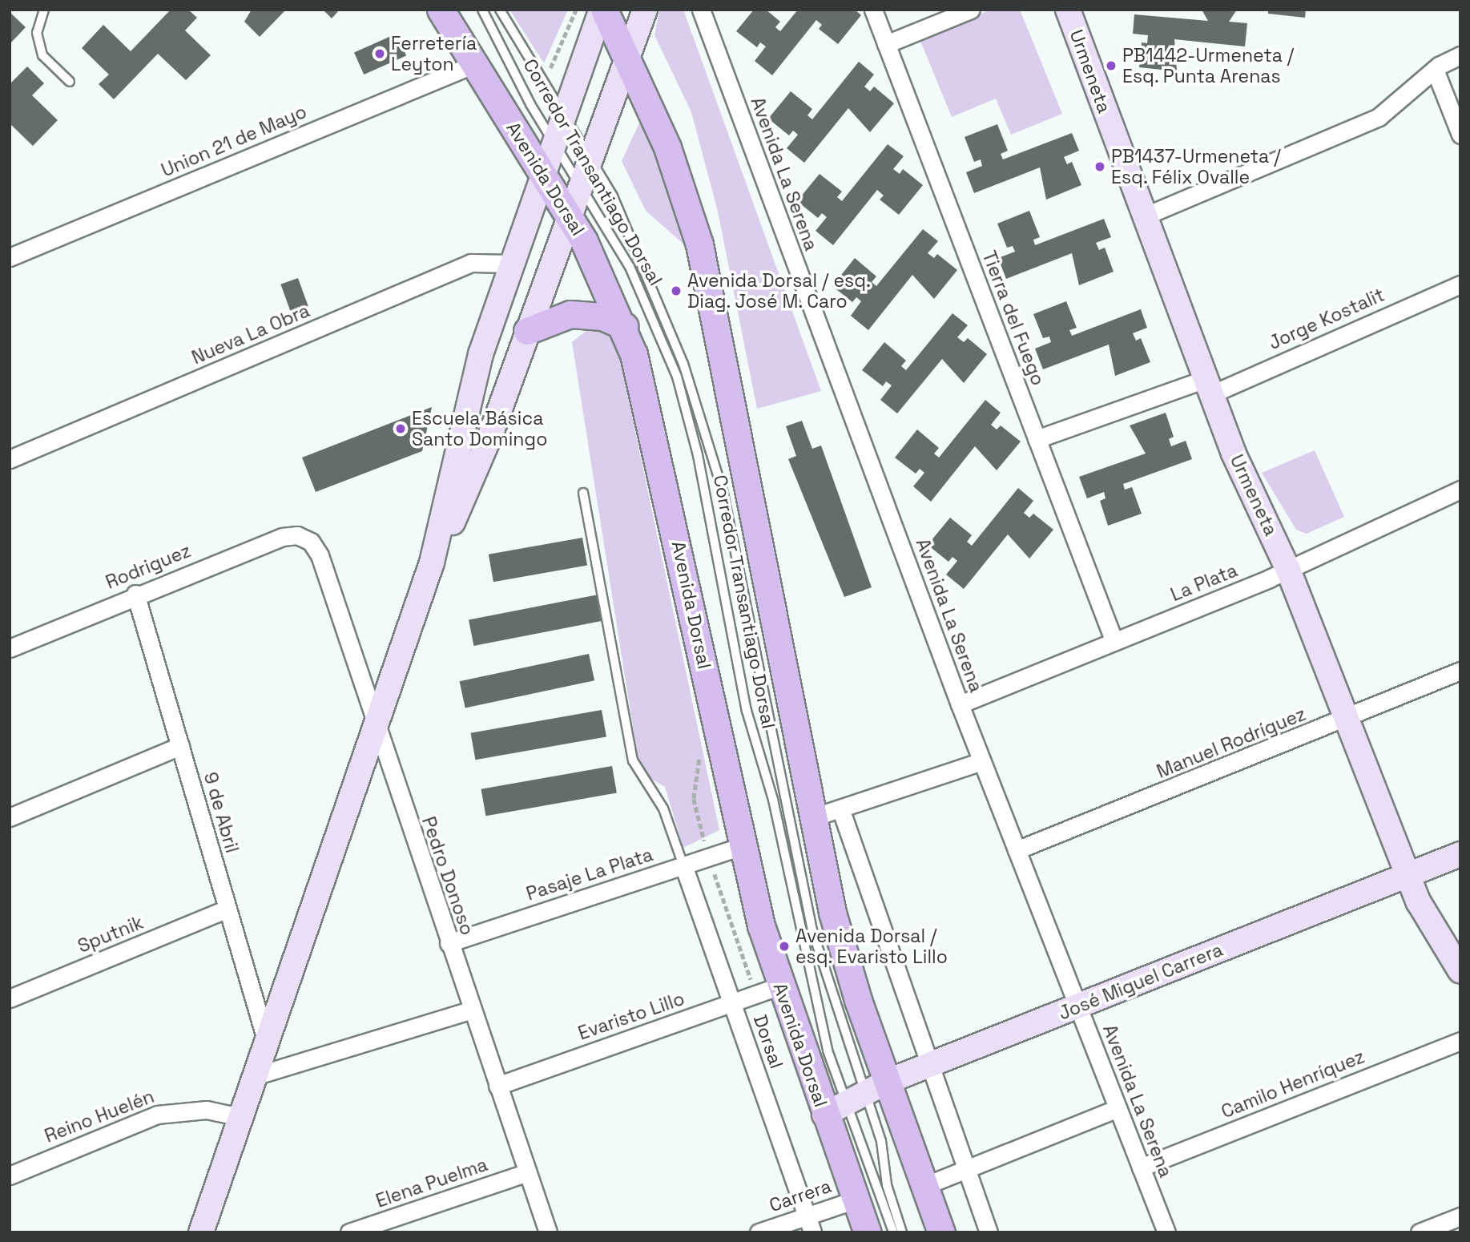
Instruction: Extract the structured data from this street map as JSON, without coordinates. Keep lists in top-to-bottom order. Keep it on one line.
{"streets":{"main road":["Urmeneta","Avenida Dorsal","José Miguel Carrera"],"street":["Union 21 de Mayo","Avenida La Serena","Tierra del Fuego","Jorge Kostalit","Nueva La Obra","Rodriguez","La Plata","Manuel Rodríguez","9 de Abril","Pasaje La Plata","Pedro Donoso","Sputnik","Evaristo Lillo","Dorsal","Camilo Henríquez","Reino Huelén","Elena Puelma","Carrera"],"lane":["Corredor Transantiago Dorsal"]},"crossings":[["Urmeneta","Jorge Kostalit"],["Urmeneta","La Plata"],["Urmeneta","Manuel Rodríguez"],["Urmeneta","José Miguel Carrera"],["Union 21 de Mayo","Avenida Dorsal"],["Corredor Transantiago Dorsal","Avenida Dorsal"],["Corredor Transantiago Dorsal","José Miguel Carrera"],["Avenida La Serena","La Plata"],["Avenida La Serena","Manuel Rodríguez"],["Avenida La Serena","José Miguel Carrera"],["Avenida La Serena","Camilo Henríquez"],["Avenida Dorsal","Pasaje La Plata"],["Avenida Dorsal","José Miguel Carrera"],["Avenida Dorsal","Evaristo Lillo"],["Avenida Dorsal","Carrera"],["Tierra del Fuego","Jorge Kostalit"],["Tierra del Fuego","La Plata"],["Rodriguez","9 de Abril"],["Rodriguez","Pedro Donoso"],["9 de Abril","Sputnik"],["Pasaje La Plata","Pedro Donoso"],["Pasaje La Plata","Dorsal"],["Pedro Donoso","Evaristo Lillo"],["Pedro Donoso","Elena Puelma"],["Evaristo Lillo","Dorsal"],["Dorsal","Carrera"]],"places":["Ferretería Leyton","PB1442-Urmeneta / Esq. Punta Arenas","PB1437-Urmeneta / Esq. Félix Ovalle","Avenida Dorsal / esq. Diag. José M. Caro","Escuela Básica Santo Domingo","Avenida Dorsal / esq. Evaristo Lillo"]}
